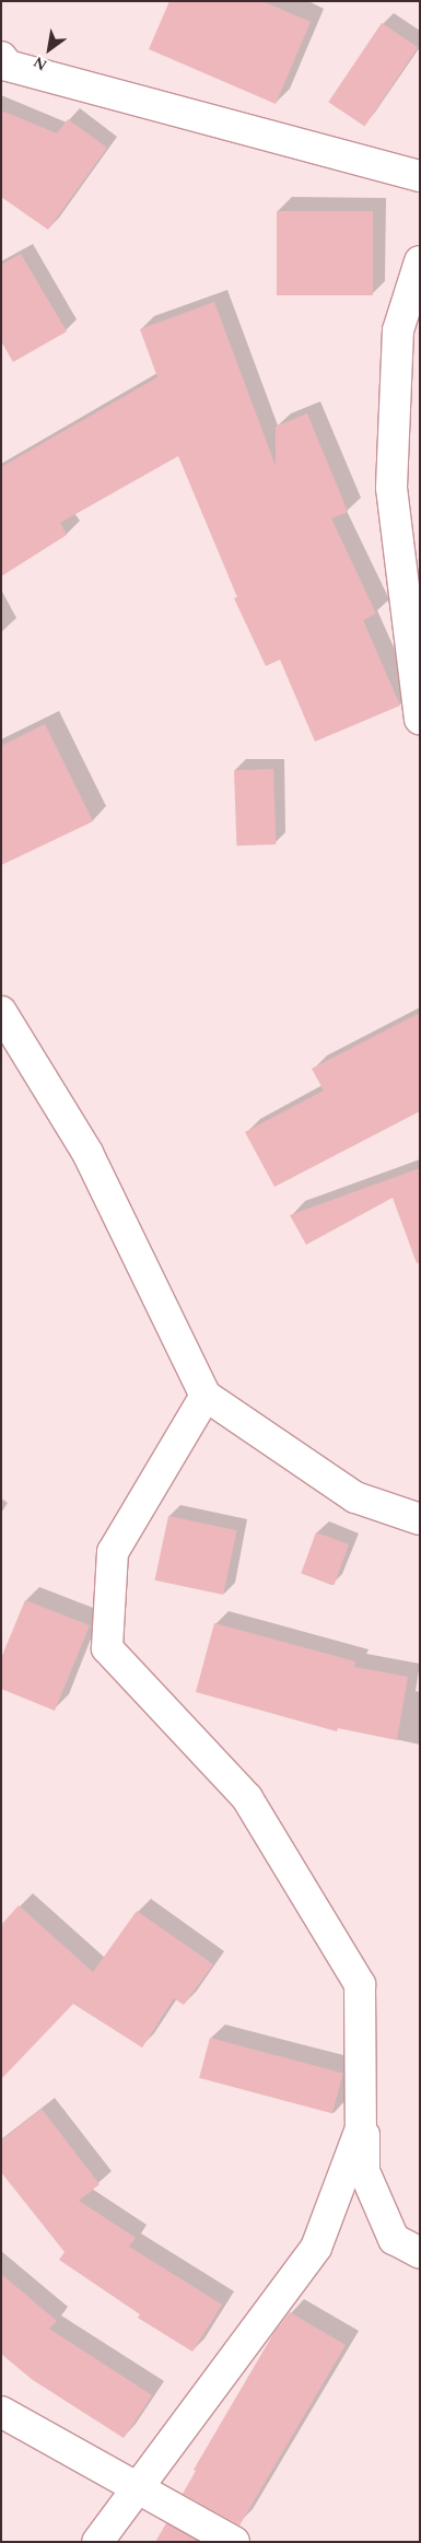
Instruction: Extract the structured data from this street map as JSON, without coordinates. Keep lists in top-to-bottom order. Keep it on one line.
{"north":"bottom left"}
